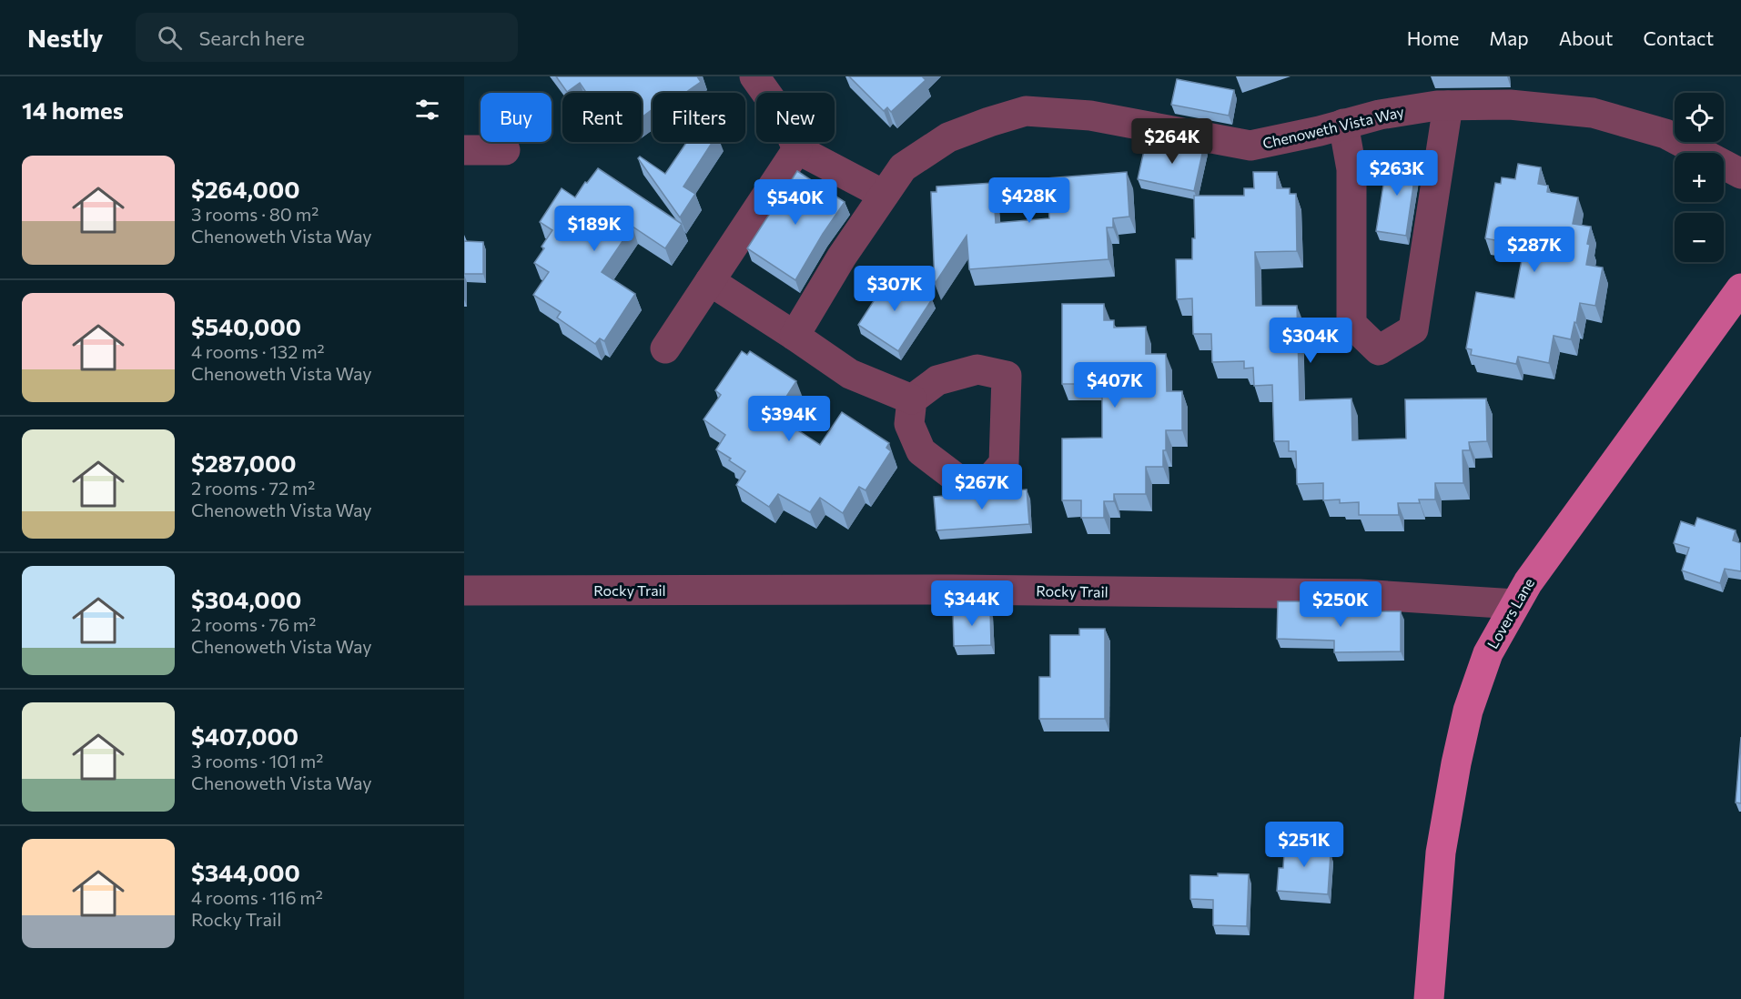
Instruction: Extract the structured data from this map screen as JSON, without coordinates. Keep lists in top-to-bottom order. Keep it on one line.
{"streets":{"main road":["Lovers Lane"],"street":["Chenoweth Vista Way","Rocky Trail"]},"crossings":[["Rocky Trail","Lovers Lane"]],"page":{"header":"Nestly","search":"Search here","nav":["Home","Map","About","Contact"],"heading":"14 homes","map_buttons":["+","−"],"chip":["Buy","Rent","Filters","New"],"price":["$264K","$263K","$428K","$540K","$189K","$287K","$307K","$304K","$407K","$394K","$267K","$344K","$250K","$251K"],"list":[{"name":"$264,000","note":"3 rooms · 80 m² · Chenoweth Vista Way"},{"name":"$540,000","note":"4 rooms · 132 m² · Chenoweth Vista Way"},{"name":"$287,000","note":"2 rooms · 72 m² · Chenoweth Vista Way"},{"name":"$304,000","note":"2 rooms · 76 m² · Chenoweth Vista Way"},{"name":"$407,000","note":"3 rooms · 101 m² · Chenoweth Vista Way"},{"name":"$344,000","note":"4 rooms · 116 m² · Rocky Trail"}]}}
